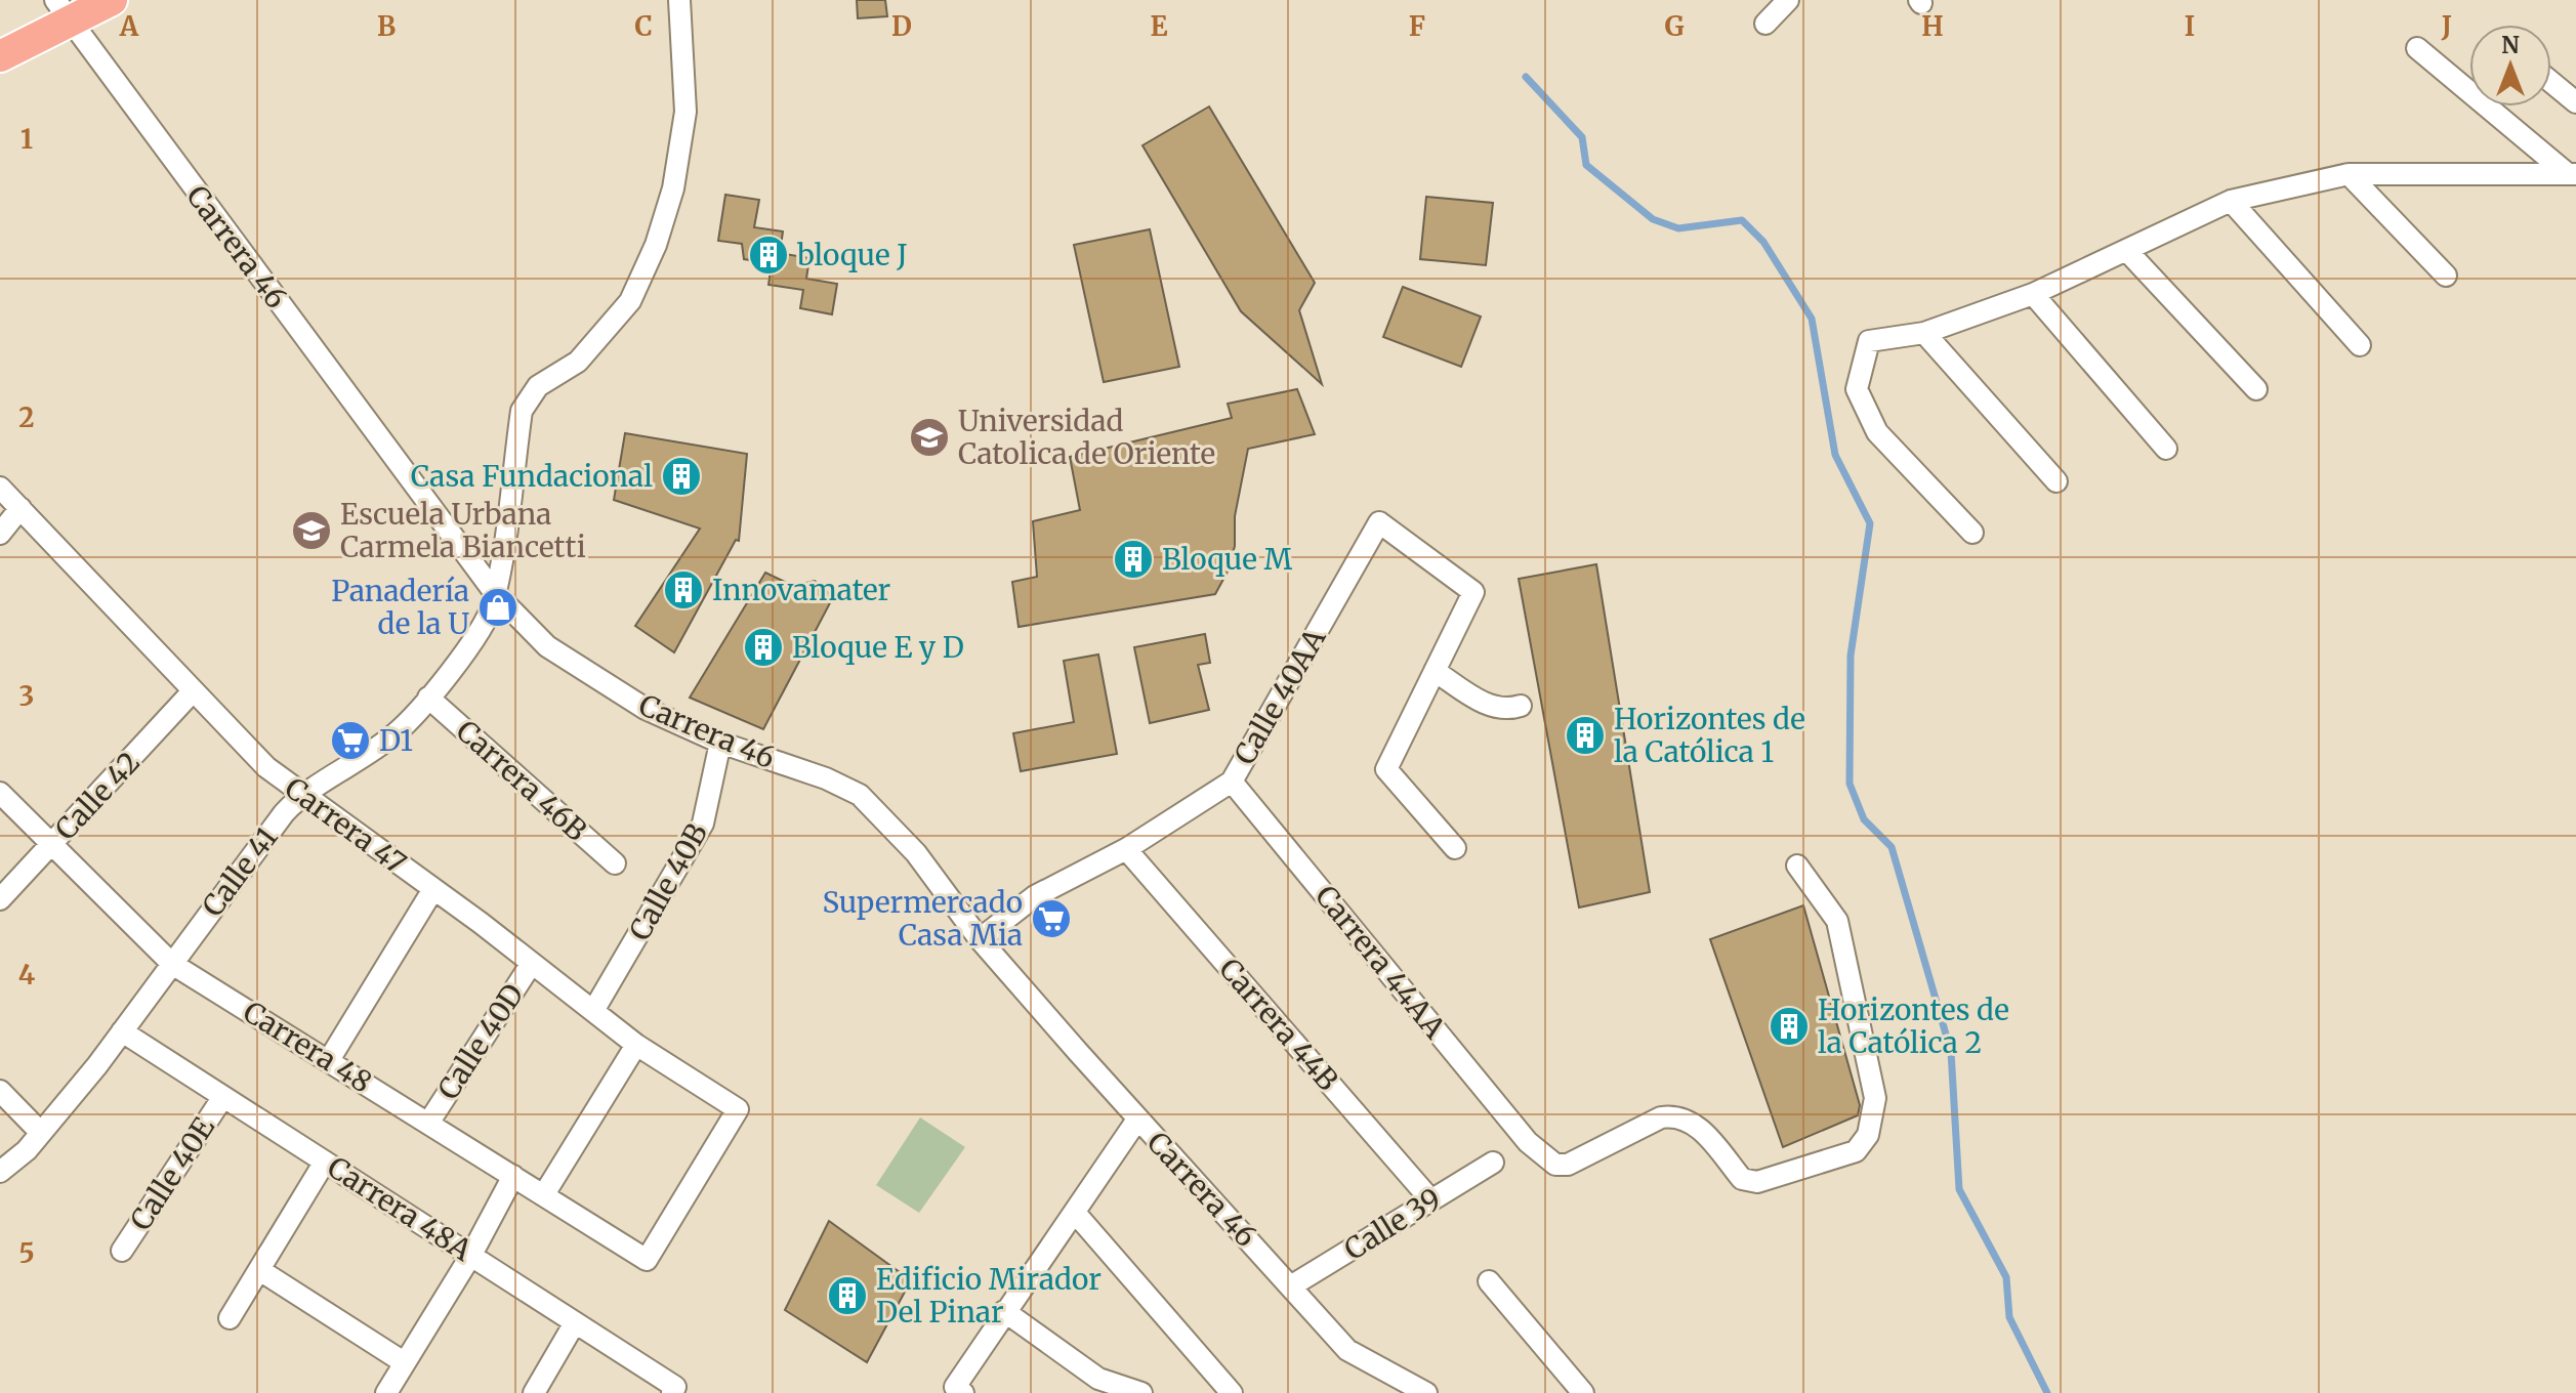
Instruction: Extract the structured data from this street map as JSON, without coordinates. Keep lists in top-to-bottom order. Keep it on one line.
{"streets":{"street":["Carrera 46","Calle 40AA","Carrera 46B","Calle 42","Carrera 47","Calle 41","Calle 40B","Carrera 44AA","Carrera 44B","Calle 40D","Carrera 48","Calle 40E","Carrera 48A","Calle 39"]},"crossings":[["Carrera 46","Calle 40AA"],["Carrera 46","Calle 41"],["Carrera 46","Calle 40B"],["Carrera 46","Calle 39"],["Calle 40AA","Carrera 44AA"],["Calle 40AA","Carrera 44B"],["Carrera 46B","Calle 41"],["Calle 42","Carrera 47"],["Calle 42","Carrera 48"],["Carrera 47","Calle 41"],["Carrera 47","Calle 40B"],["Carrera 47","Calle 40D"],["Carrera 47","Carrera 48"],["Calle 41","Carrera 48"],["Calle 41","Carrera 48A"],["Carrera 44B","Calle 39"],["Calle 40D","Carrera 48"],["Calle 40E","Carrera 48A"]],"places":{"building":["bloque J","Casa Fundacional","Bloque M","Innovamater","Bloque E y D","Horizontes de la Católica 1","Horizontes de la Católica 2","Edificio Mirador Del Pinar"],"school or university":["Universidad Catolica de Oriente","Escuela Urbana Carmela Biancetti"],"shop":["Panadería de la U"],"supermarket":["D1","Supermercado Casa Mia"]},"north":"top","grid":{"columns":["A","B","C","D","E","F","G","H","I","J"],"rows":["1","2","3","4","5"]}}
